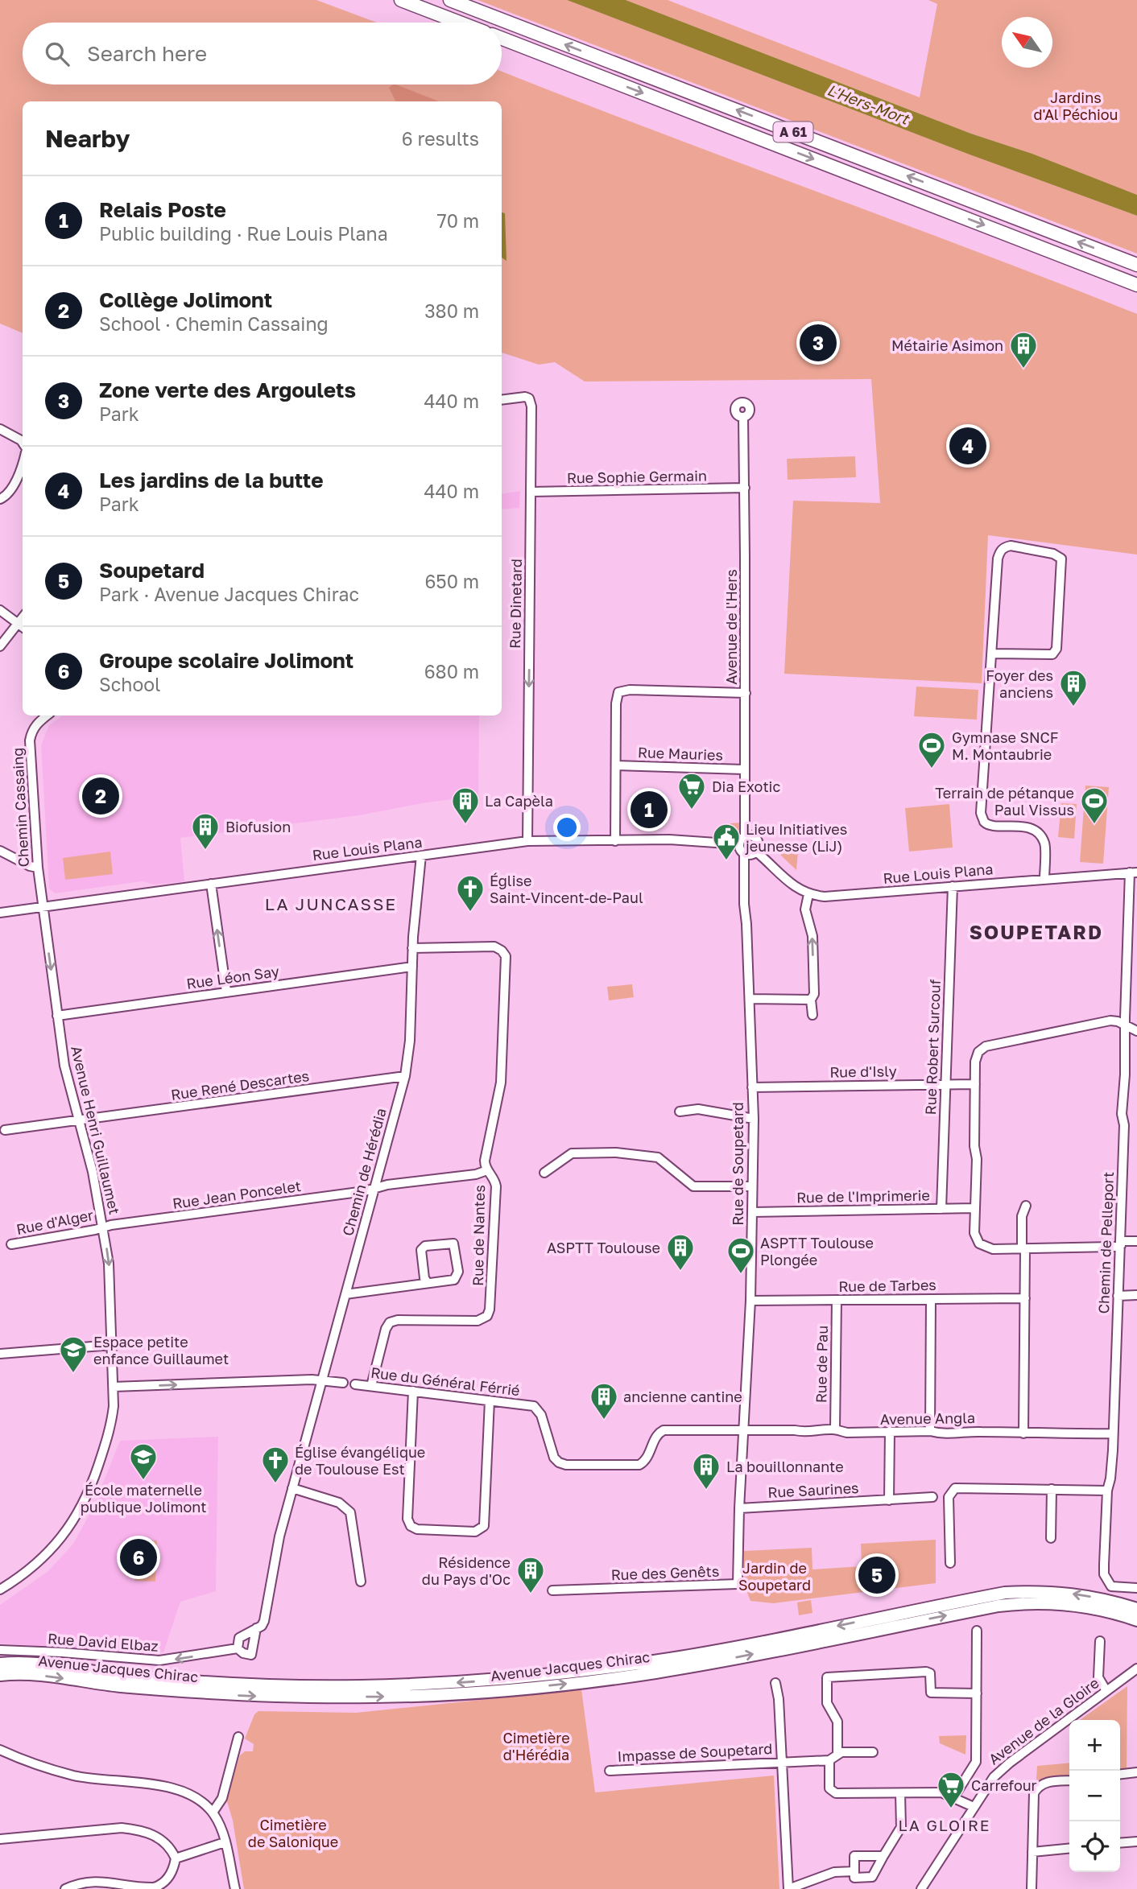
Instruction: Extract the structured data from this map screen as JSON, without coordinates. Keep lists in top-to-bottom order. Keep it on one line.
{"streets":{"highway":["A 61"],"main road":["Avenue Jacques Chirac"],"street":["Rue Sophie Germain","Rue Dinetard","Avenue de l'Hers","Rue Mauries","Chemin Cassaing","Rue Louis Plana","Rue Léon Say","Rue Robert Surcouf","Rue d'Isly","Rue René Descartes","Avenue Henri Guillaumet","Rue de Soupetard","Chemin de Hérédia","Rue Jean Poncelet","Rue de l'Imprimerie","Rue d'Alger","Rue de Nantes","Chemin de Pelleport","Rue de Tarbes","Rue de Pau","Rue du Général Férrié","Avenue Angla","Rue Saurines","Rue des Genêts","Rue David Elbaz","Avenue de la Gloire","Impasse de Soupetard"]},"crossings":[["Rue Sophie Germain","Rue Dinetard"],["Rue Sophie Germain","Avenue de l'Hers"],["Rue Dinetard","Rue Louis Plana"],["Avenue de l'Hers","Rue Mauries"],["Avenue de l'Hers","Rue Louis Plana"],["Avenue de l'Hers","Rue de Soupetard"],["Chemin Cassaing","Rue Louis Plana"],["Chemin Cassaing","Avenue Henri Guillaumet"],["Rue Louis Plana","Rue Robert Surcouf"],["Rue Louis Plana","Avenue Henri Guillaumet"],["Rue Louis Plana","Rue de Soupetard"],["Rue Louis Plana","Chemin de Hérédia"],["Rue Louis Plana","Chemin de Pelleport"],["Rue Léon Say","Avenue Henri Guillaumet"],["Rue Léon Say","Chemin de Hérédia"],["Rue Robert Surcouf","Rue d'Isly"],["Rue Robert Surcouf","Rue de l'Imprimerie"],["Rue d'Isly","Rue de Soupetard"],["Rue René Descartes","Avenue Henri Guillaumet"],["Rue René Descartes","Chemin de Hérédia"],["Avenue Henri Guillaumet","Rue Jean Poncelet"],["Avenue Henri Guillaumet","Rue d'Alger"],["Rue de Soupetard","Rue de l'Imprimerie"],["Rue de Soupetard","Rue de Tarbes"],["Rue de Soupetard","Rue du Général Férrié"],["Rue de Soupetard","Avenue Angla"],["Rue de Soupetard","Rue Saurines"],["Rue de Soupetard","Rue des Genêts"],["Chemin de Hérédia","Rue Jean Poncelet"],["Chemin de Hérédia","Rue de Nantes"],["Chemin de Hérédia","Rue David Elbaz"],["Rue Jean Poncelet","Rue d'Alger"],["Rue Jean Poncelet","Rue de Nantes"],["Rue de Nantes","Rue du Général Férrié"],["Chemin de Pelleport","Avenue Angla"],["Rue de Tarbes","Rue de Pau"],["Rue de Pau","Avenue Angla"],["Rue du Général Férrié","Avenue Angla"],["Rue Saurines","Rue des Genêts"]],"one_way":["Rue Dinetard","Rue David Elbaz"],"districts":["LA JUNCASSE","SOUPETARD","LA GLOIRE"],"water":["L'Hers-Mort"],"parks":["Jardins d'Al Péchiou","Jardin de Soupetard","Cimetière d'Hérédia","Cimetière de Salonique"],"places":{"building":["Métairie Asimon","Foyer des anciens","La Capèla","Biofusion","ASPTT Toulouse","ancienne cantine","La bouillonnante","Résidence du Pays d'Oc"],"sports":["Gymnase SNCF M. Montaubrie","Terrain de pétanque Paul Vissus","ASPTT Toulouse Plongée"],"supermarket":["Dia Exotic","Carrefour"],"public building":["Lieu Initiatives jeunesse (LiJ)"],"church":["Église Saint-Vincent-de-Paul","Église évangélique de Toulouse Est"],"school or university":["Espace petite enfance Guillaumet","École maternelle publique Jolimont"]},"north":"top left","page":{"search":"Search here","heading":["Nearby","6 results"],"list":[{"mark":"1","name":"Relais Poste","note":"Public building · Rue Louis Plana","value":"70 m"},{"mark":"2","name":"Collège Jolimont","note":"School · Chemin Cassaing","value":"380 m"},{"mark":"3","name":"Zone verte des Argoulets","note":"Park","value":"440 m"},{"mark":"4","name":"Les jardins de la butte","note":"Park","value":"440 m"},{"mark":"5","name":"Soupetard","note":"Park · Avenue Jacques Chirac","value":"650 m"},{"mark":"6","name":"Groupe scolaire Jolimont","note":"School","value":"680 m"}],"pins":["3","4","2","1","6","5"],"map_buttons":["+","−"]}}
